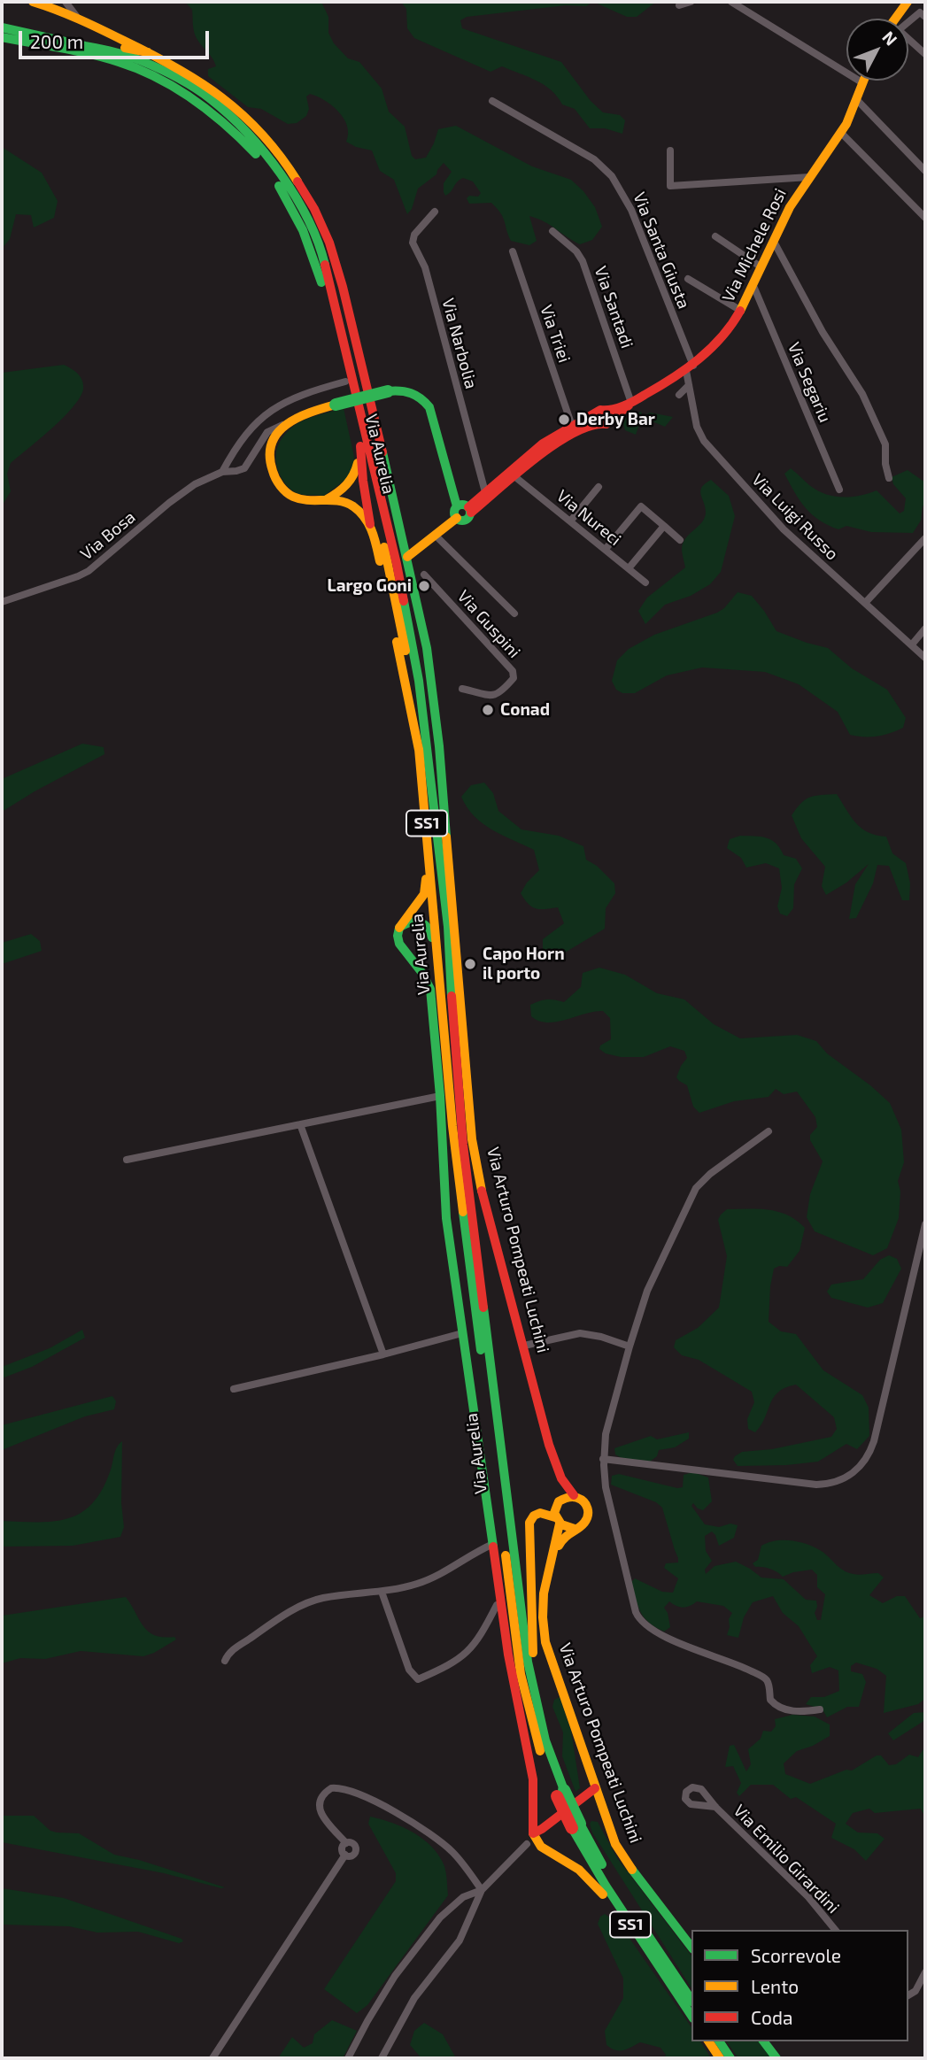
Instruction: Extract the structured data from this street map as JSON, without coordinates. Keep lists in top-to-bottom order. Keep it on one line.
{"streets":{"main road":["Via Michele Rosi","Via Aurelia","SS1","Via Arturo Pompeati Luchini"],"street":["Via Santa Giusta","Via Santadi","Via Triei","Via Narbolia","Via Segariu","Via Luigi Russo","Via Nureci","Via Bosa","Via Guspini","Via Emilio Girardini"]},"crossings":[["Via Michele Rosi","Via Santa Giusta"],["Via Michele Rosi","Via Santadi"],["Via Michele Rosi","Via Triei"],["Via Michele Rosi","Via Narbolia"],["Via Michele Rosi","Via Segariu"],["Via Michele Rosi","Via Luigi Russo"],["Via Michele Rosi","Via Nureci"],["Via Michele Rosi","Via Arturo Pompeati Luchini"],["Via Santa Giusta","Via Luigi Russo"]],"places":["Derby Bar","Largo Goni","Conad","Capo Horn il porto"],"legend":["Scorrevole","Lento","Coda"],"scale_bar":"200 m","north":"top right"}
